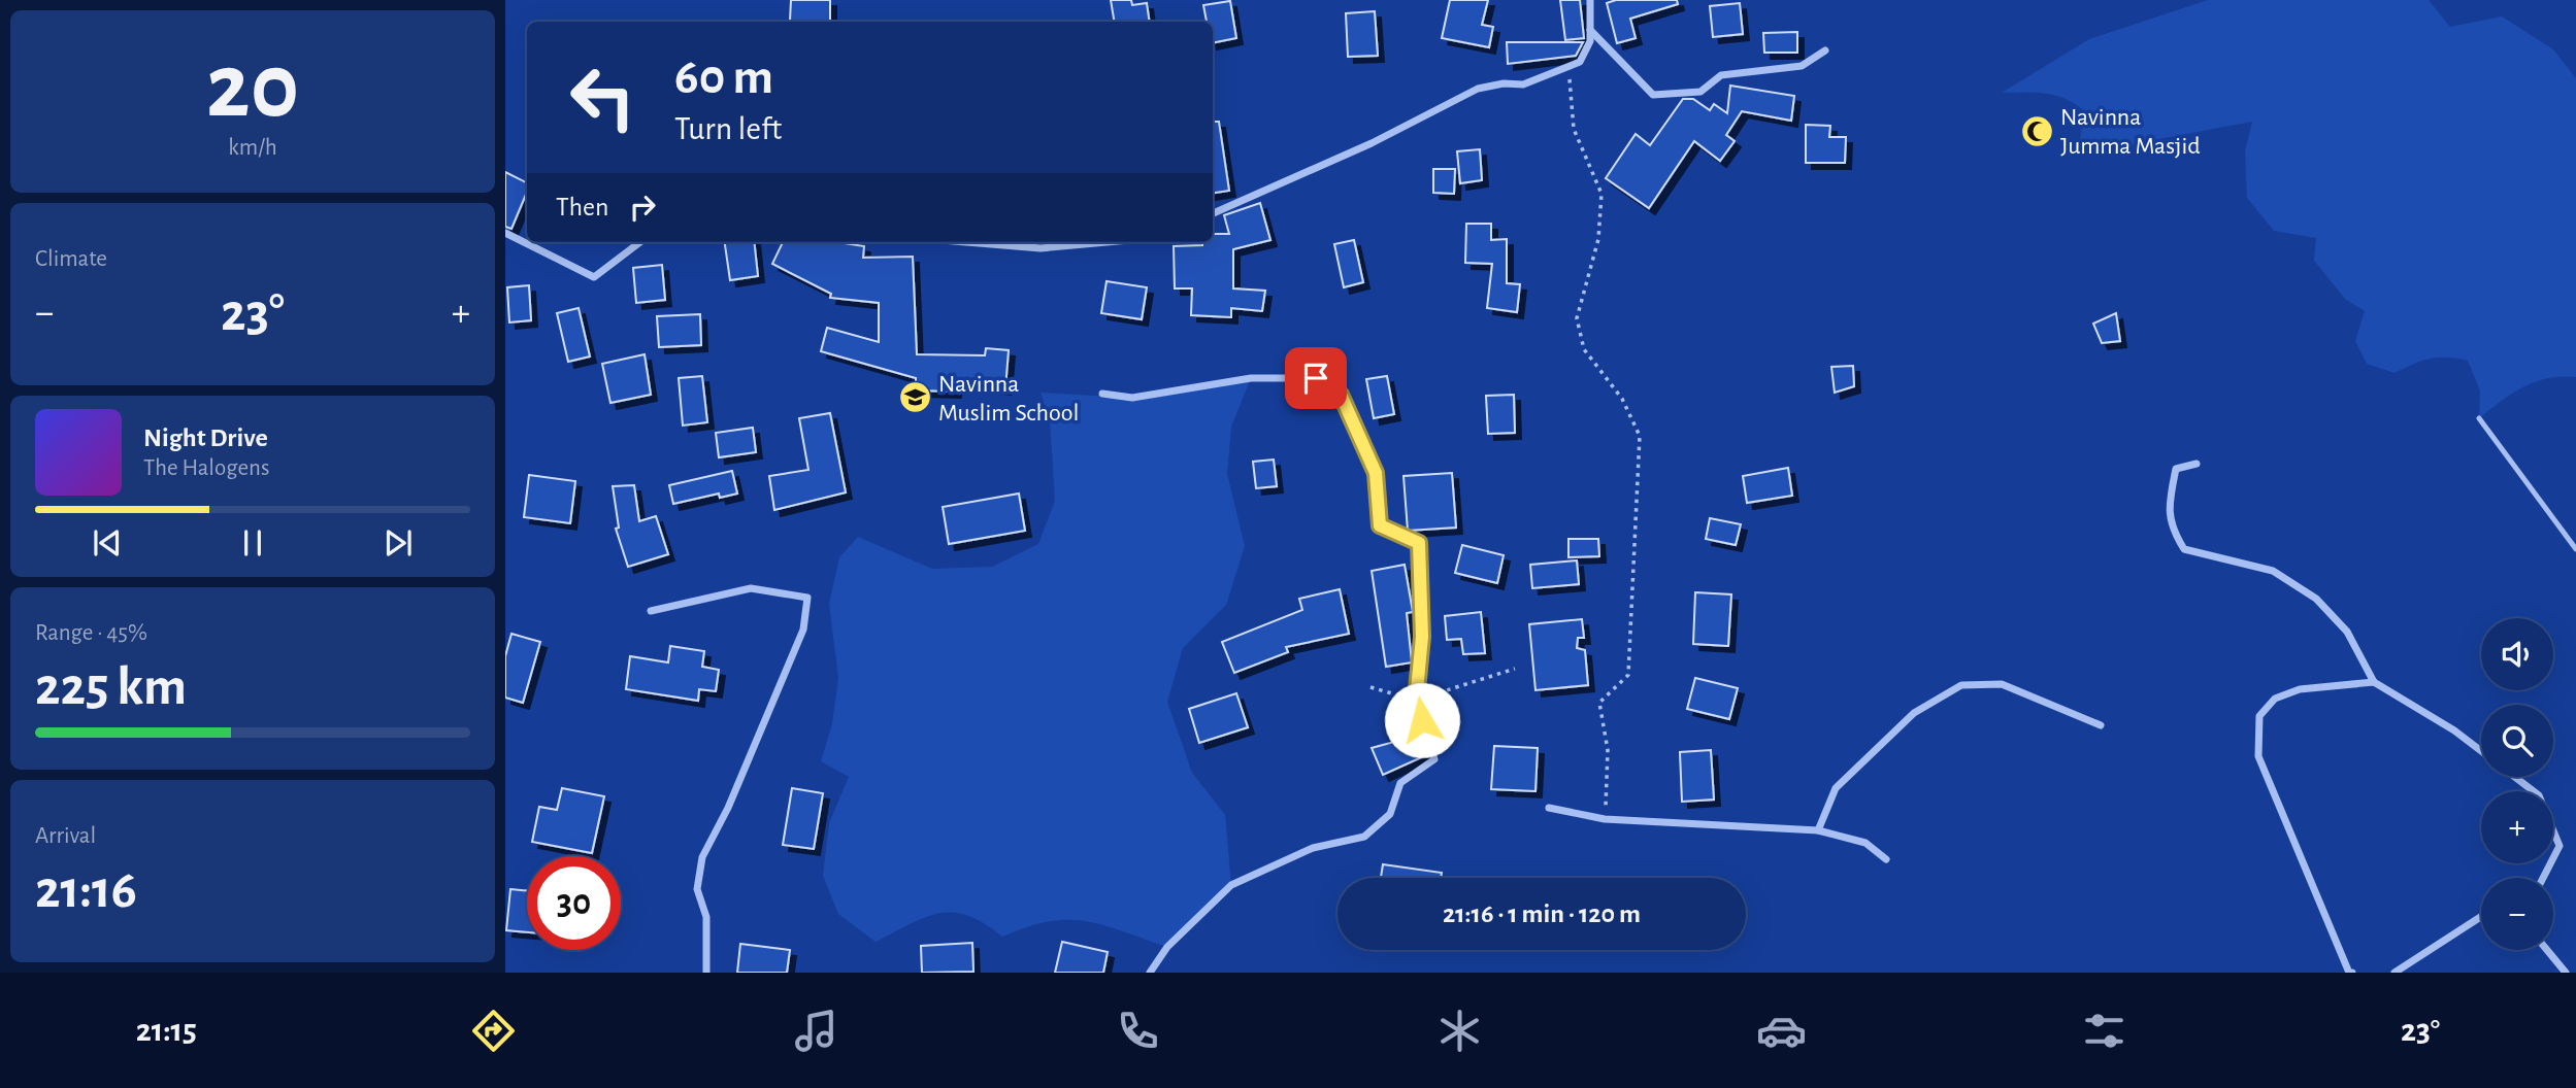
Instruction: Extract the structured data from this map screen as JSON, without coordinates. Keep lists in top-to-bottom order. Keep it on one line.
{"places":{"mosque":["Navinna Jumma Masjid"],"school or university":["Navinna Muslim School"]},"page":{"tile":[["20","km/h"],"Climate",["Range · 45%","225 km"],["Arrival","21:16"]],"turn":["60 m","Turn left"],"then":"Then","heat":["−","23°","+"],"song":["Night Drive","The Halogens"],"map_buttons":["+","−"],"limit":"30","trip":"21:16 · 1 min · 120 m","tabs":["21:15","23°"]}}
